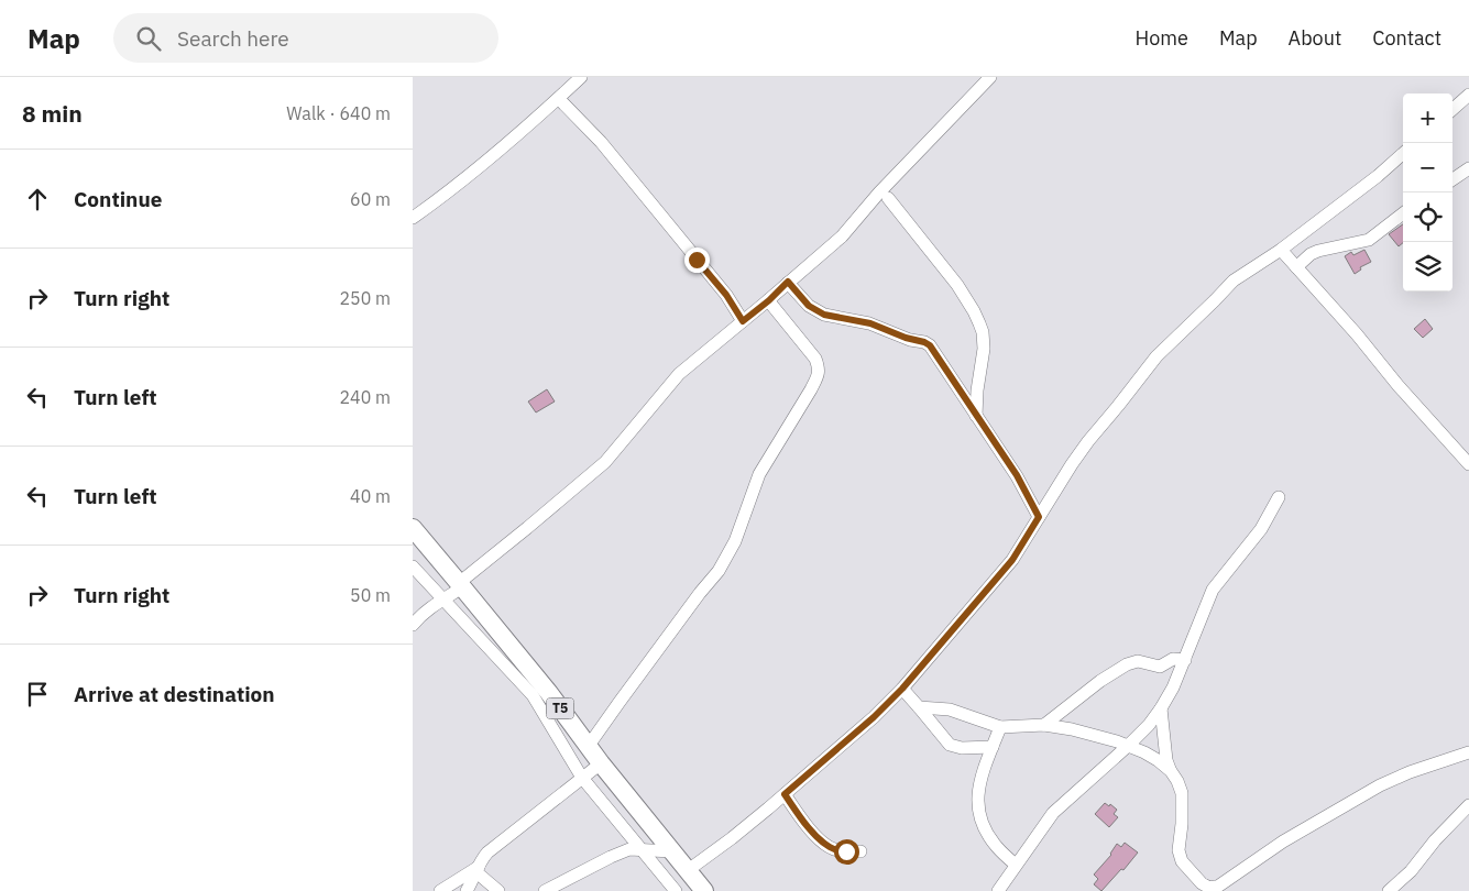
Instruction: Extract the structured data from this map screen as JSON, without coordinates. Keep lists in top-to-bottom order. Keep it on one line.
{"streets":{"highway":["T5"]},"page":{"header":"Map","search":"Search here","nav":["Home","Map","About","Contact"],"heading":["8 min","Walk · 640 m"],"map_buttons":["+","−"],"list":[["Continue","60 m"],["Turn right","250 m"],["Turn left","240 m"],["Turn left","40 m"],["Turn right","50 m"],"Arrive at destination"]}}
